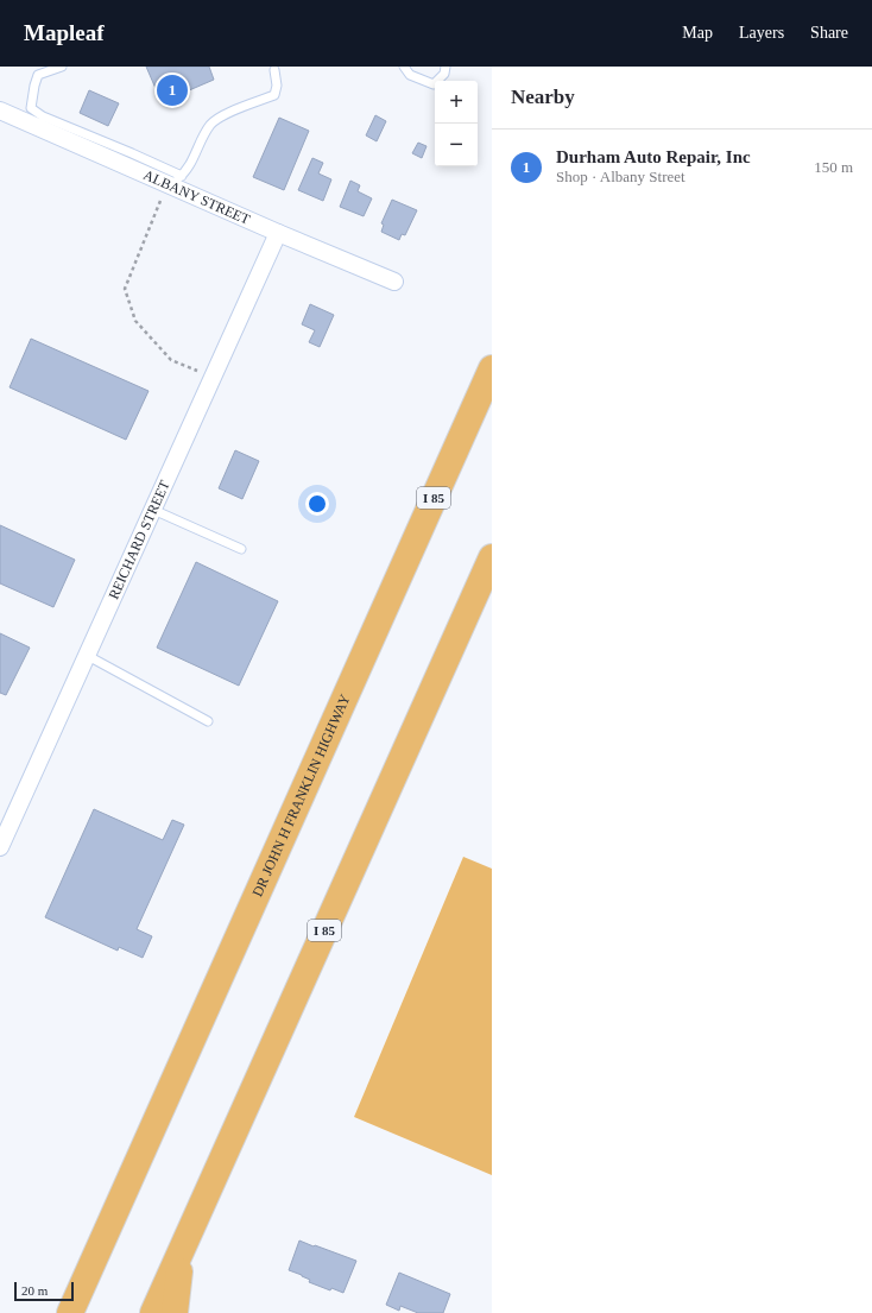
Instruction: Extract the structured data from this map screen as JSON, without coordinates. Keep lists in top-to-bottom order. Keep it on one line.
{"streets":{"highway":["I 85","DR JOHN H FRANKLIN HIGHWAY"],"street":["ALBANY STREET","REICHARD STREET"]},"crossings":[["ALBANY STREET","REICHARD STREET"],["I 85","DR JOHN H FRANKLIN HIGHWAY"]],"scale_bar":"20 m","page":{"header":"Mapleaf","nav":["Map","Layers","Share"],"heading":"Nearby","pins":"1","map_buttons":["+","−"],"list":[{"mark":"1","name":"Durham Auto Repair, Inc","note":"Shop · Albany Street","value":"150 m"}],"scale":"20 m"}}
